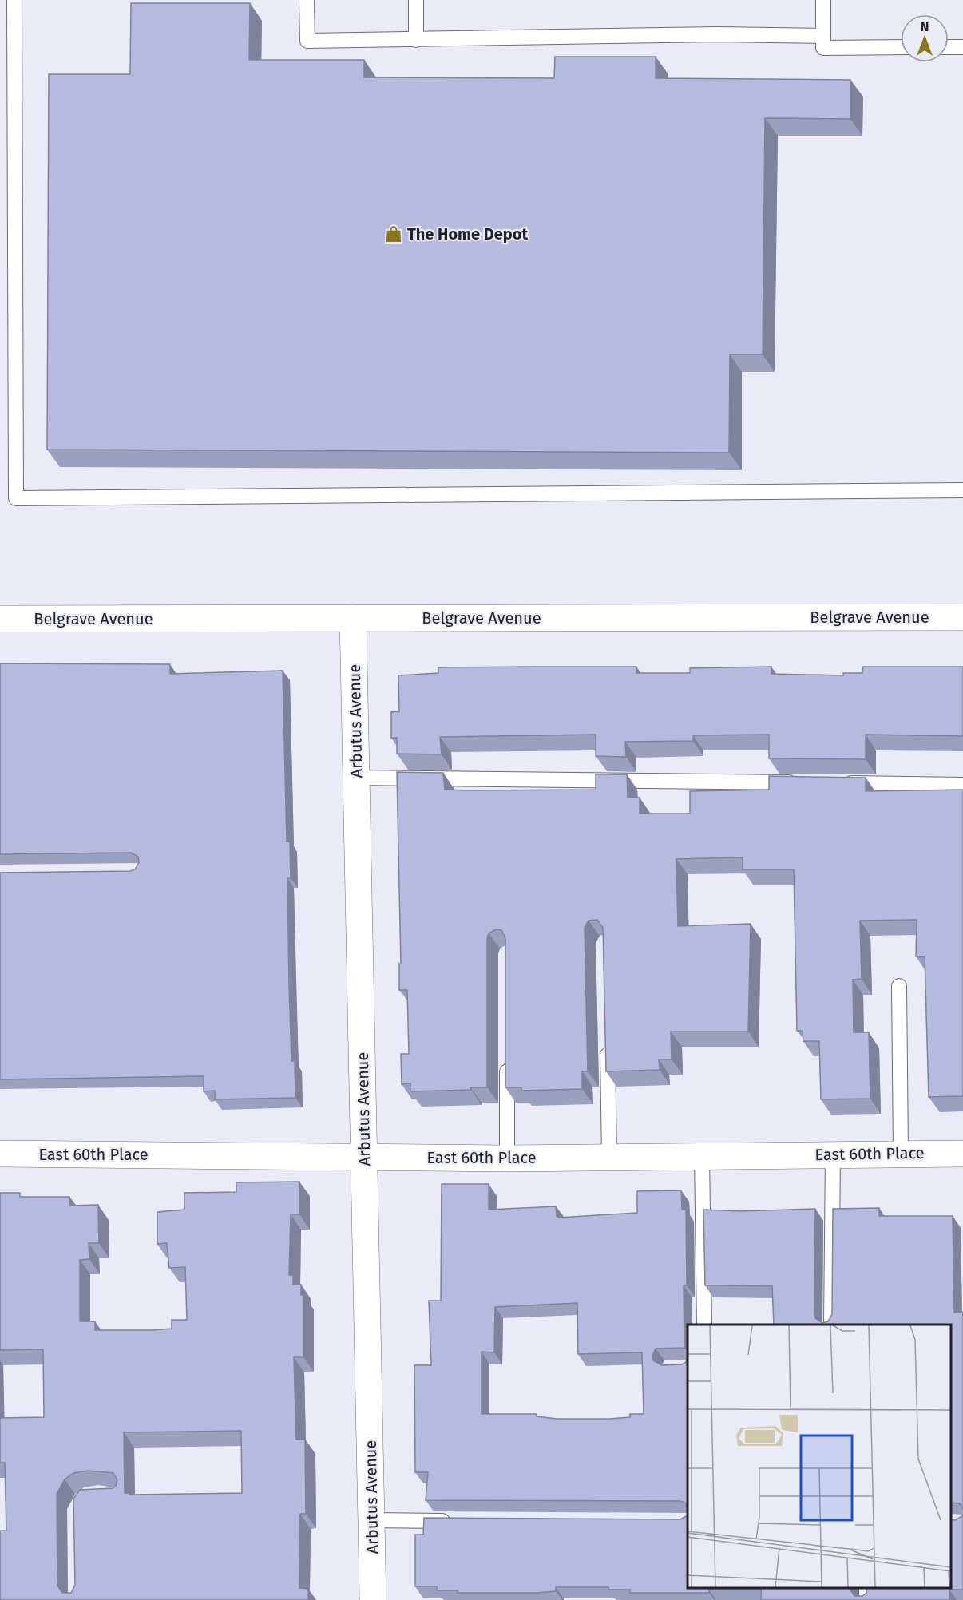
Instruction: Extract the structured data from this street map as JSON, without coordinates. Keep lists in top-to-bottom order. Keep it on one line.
{"streets":{"street":["Belgrave Avenue","Arbutus Avenue","East 60th Place"]},"crossings":[["Belgrave Avenue","Arbutus Avenue"],["Arbutus Avenue","East 60th Place"]],"places":{"shop":["The Home Depot"]},"north":"top"}
